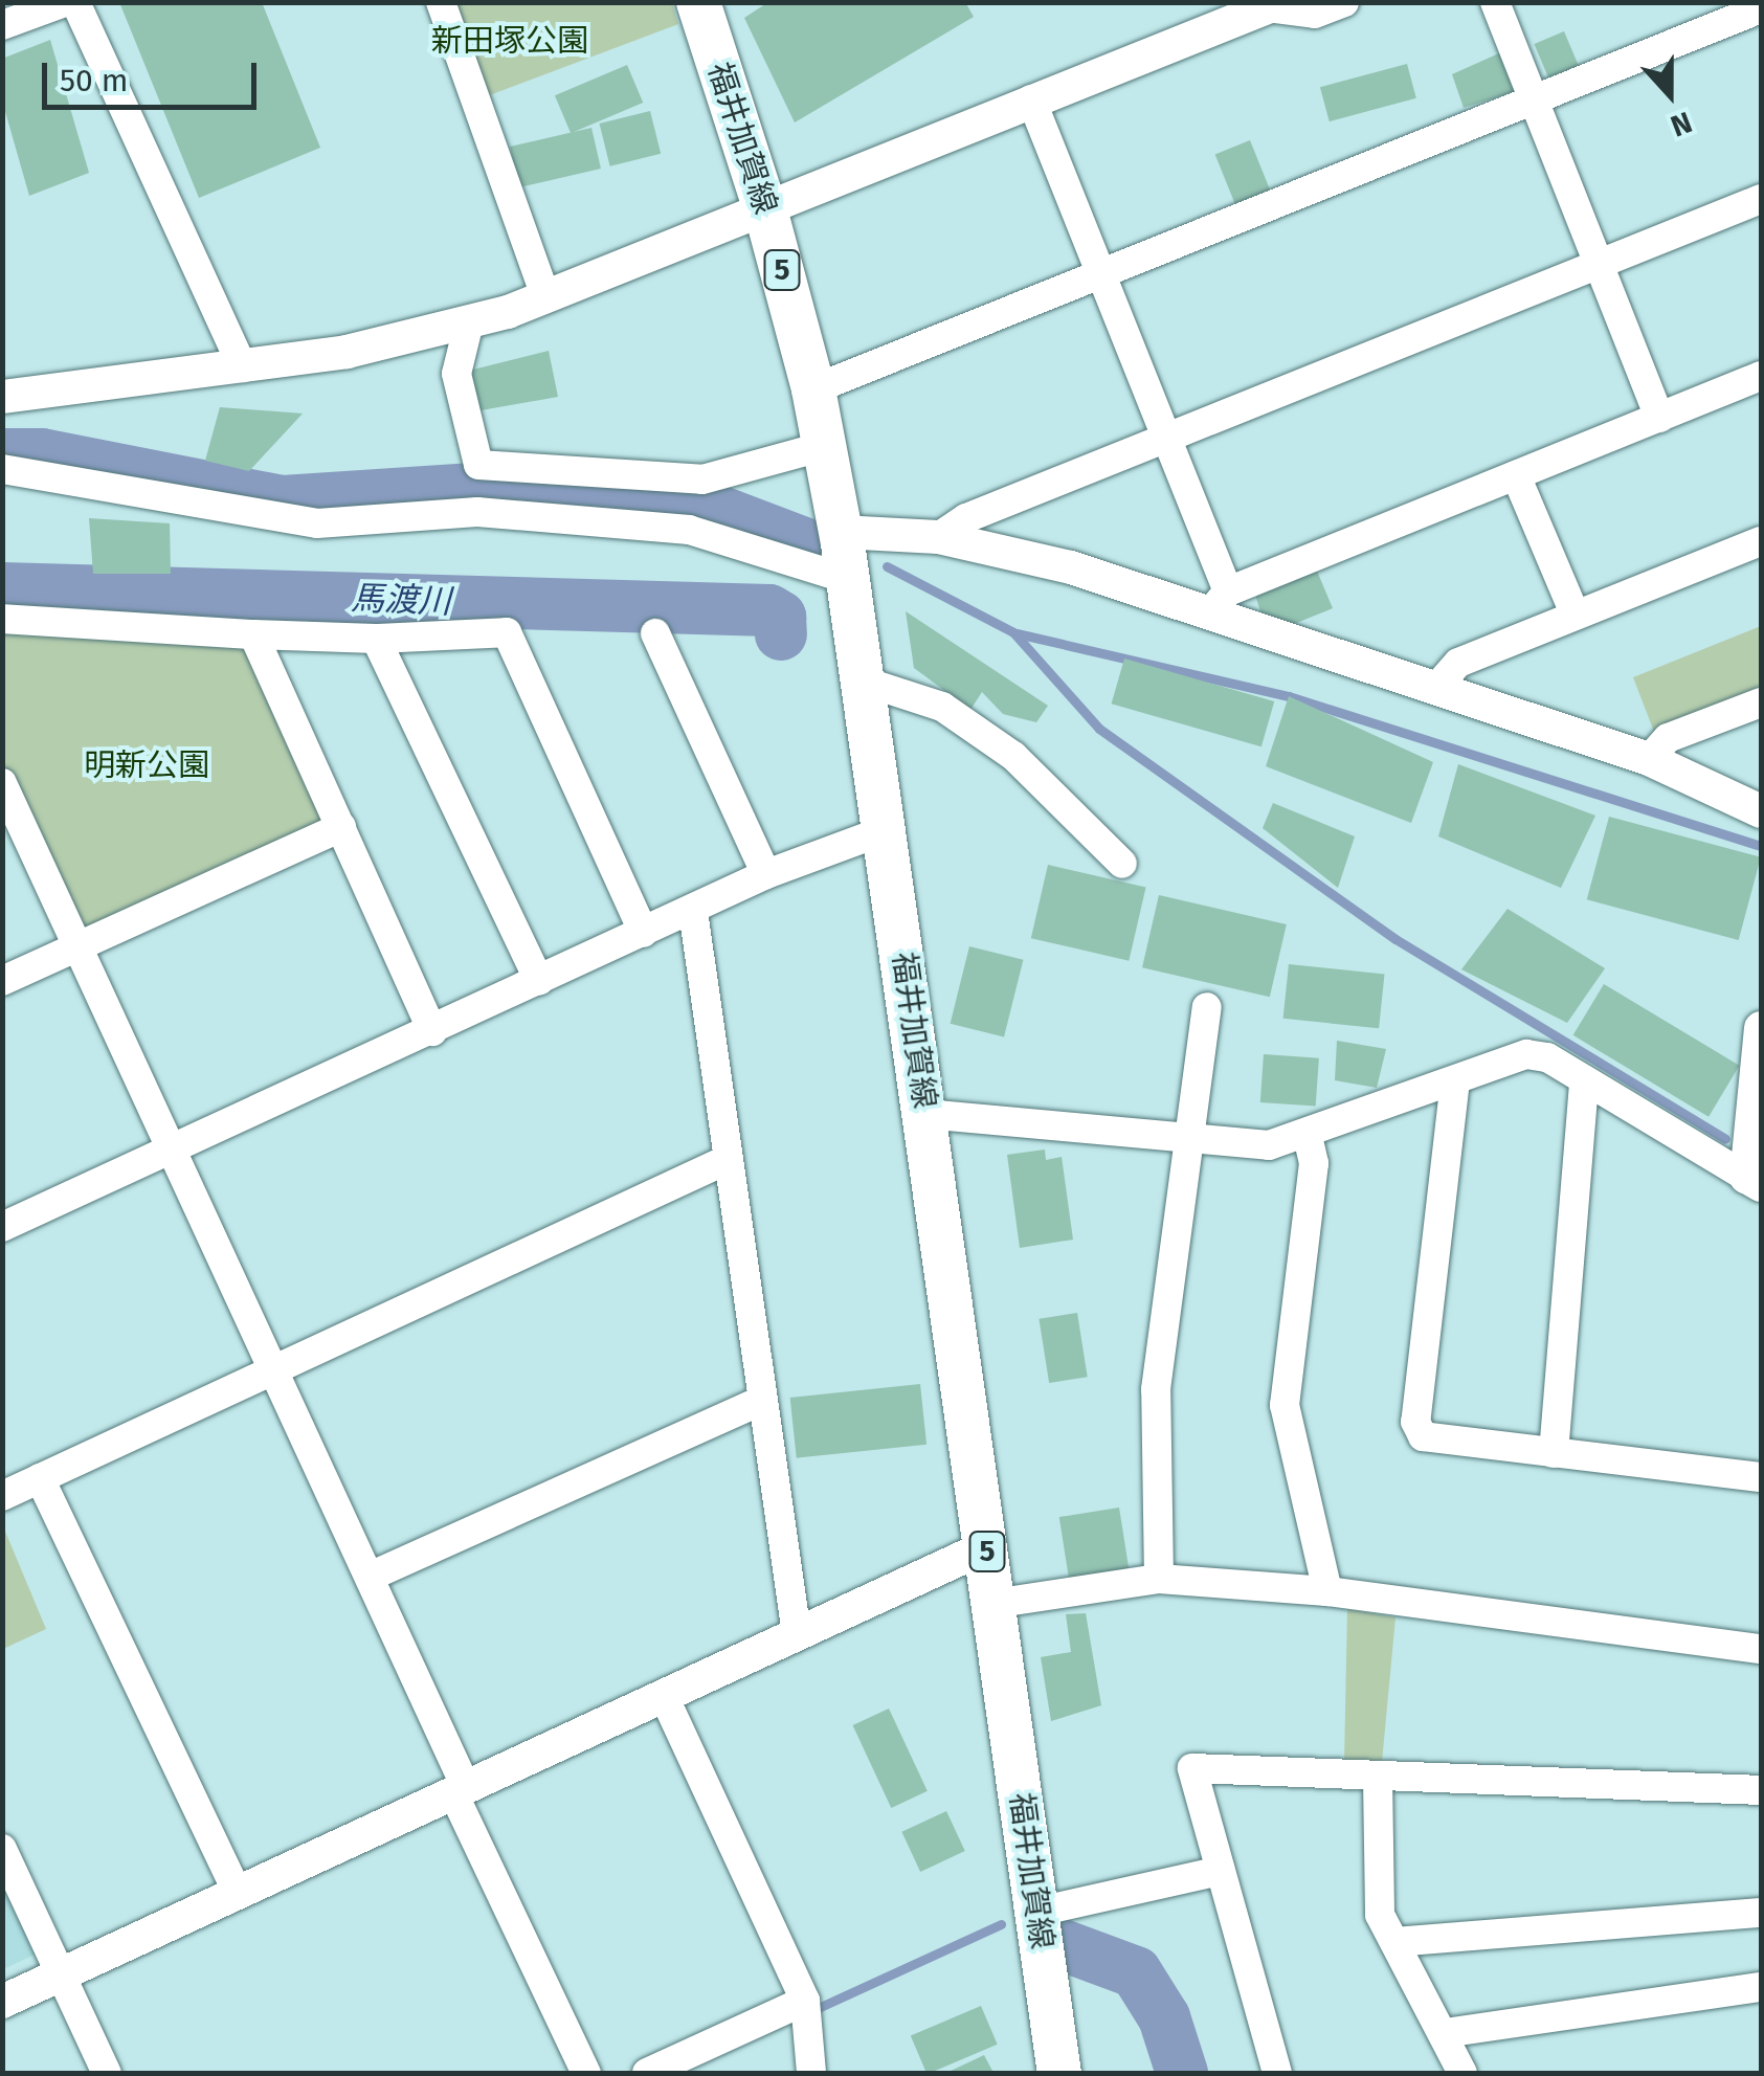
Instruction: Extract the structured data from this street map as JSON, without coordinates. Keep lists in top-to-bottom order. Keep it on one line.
{"streets":{"main road":["福井加賀線","5"]},"water":["馬渡川"],"parks":["新田塚公園","明新公園"],"scale_bar":"50 m","north":"bottom"}
